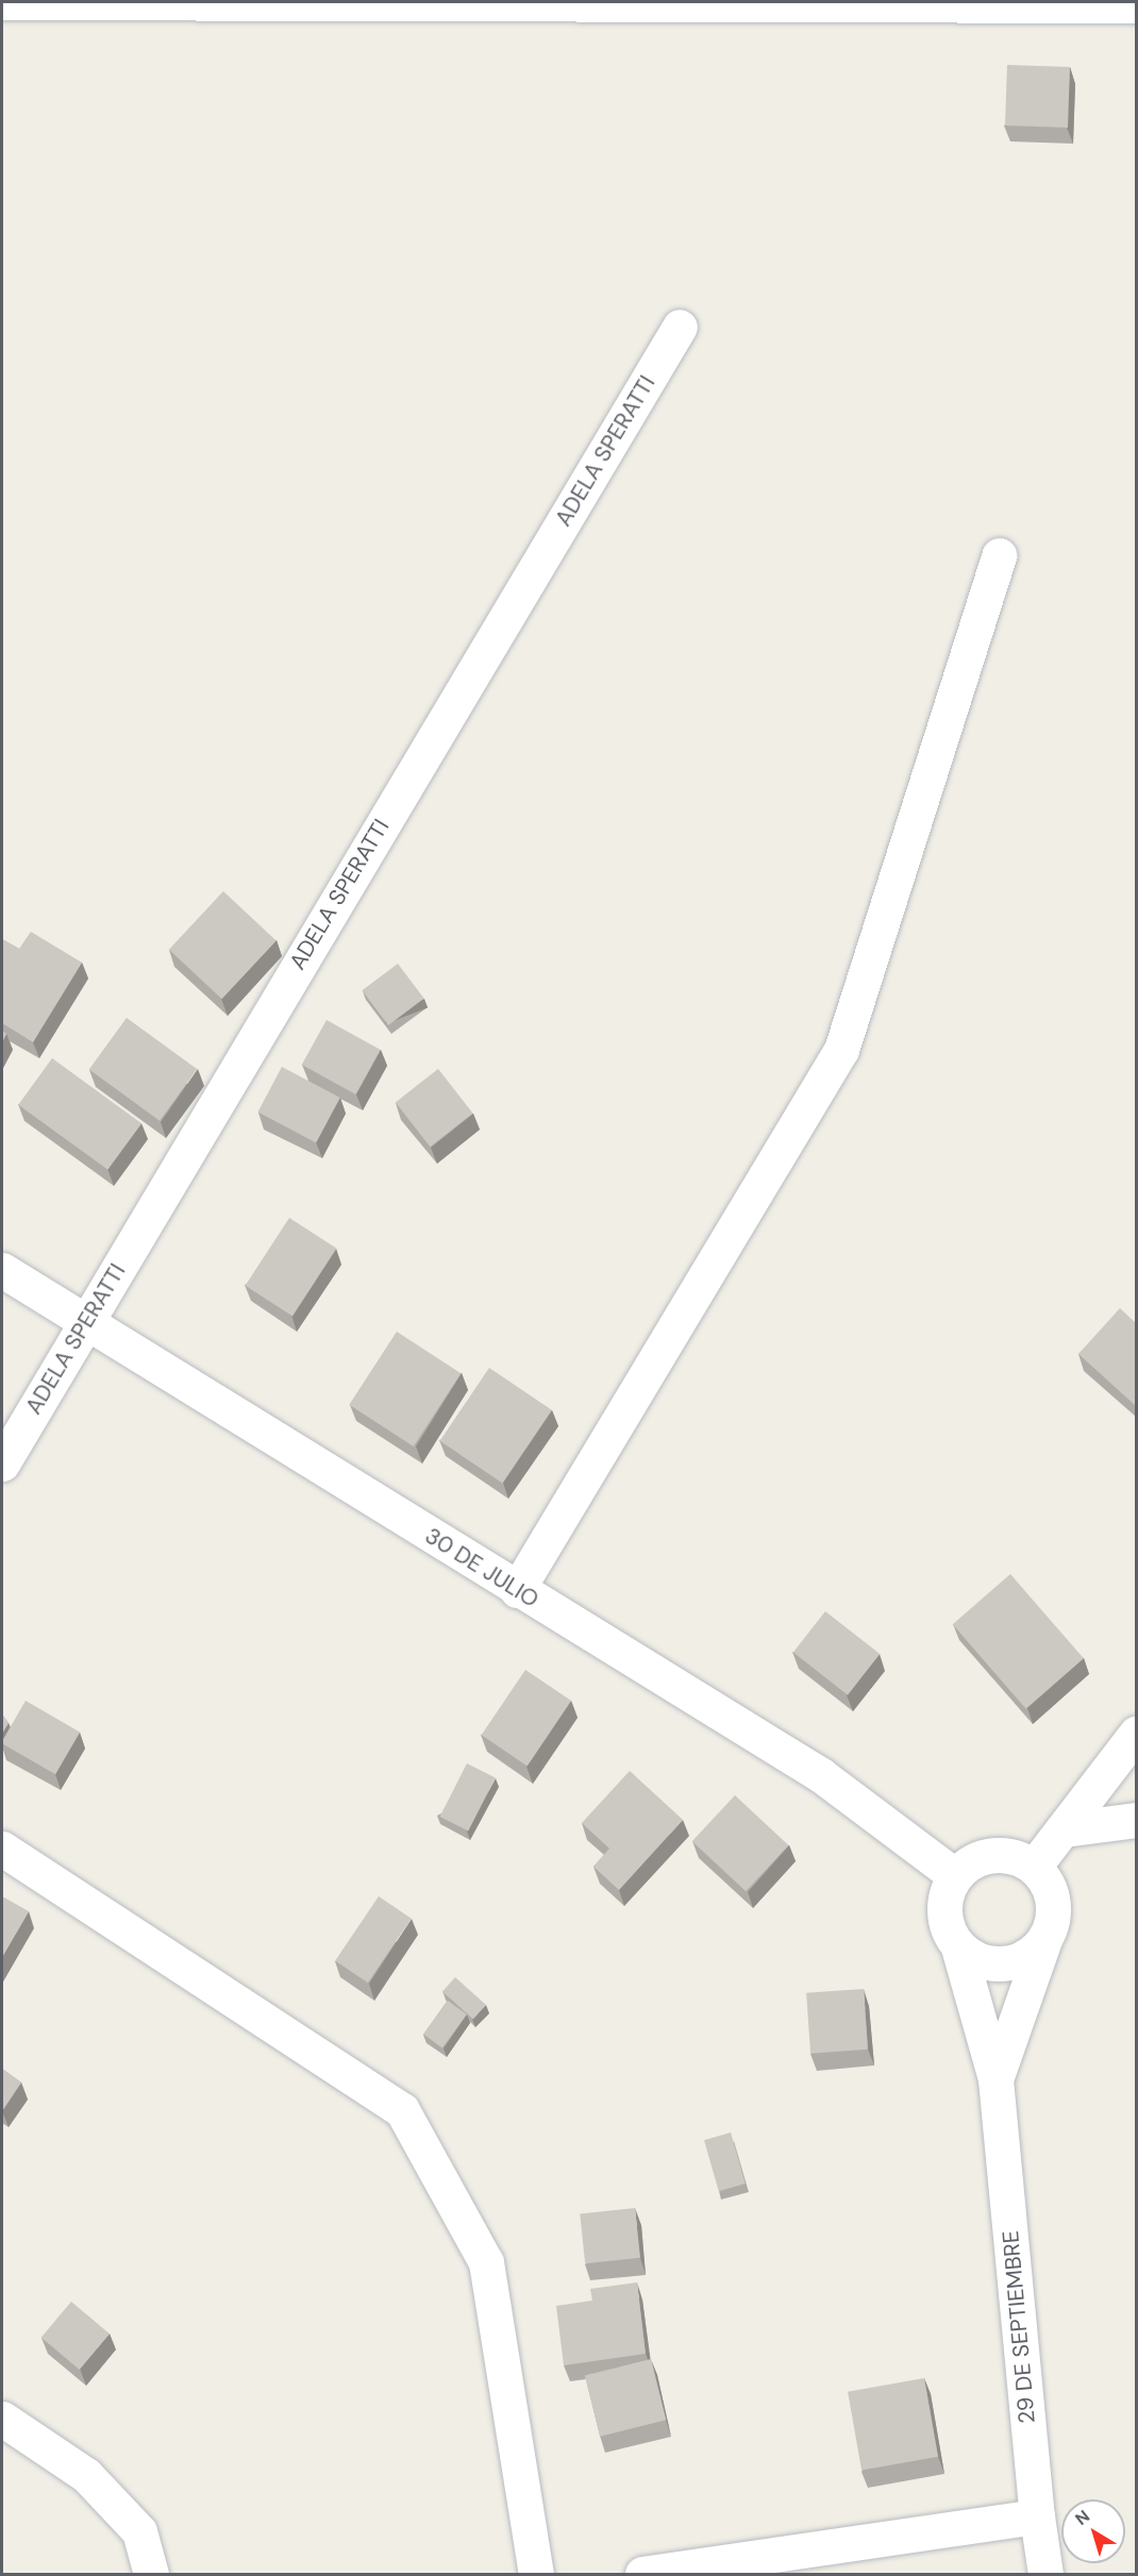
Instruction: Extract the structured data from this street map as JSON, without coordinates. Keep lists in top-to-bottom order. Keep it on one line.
{"streets":{"street":["ADELA SPERATTI","30 DE JULIO","29 DE SEPTIEMBRE"]},"crossings":[["ADELA SPERATTI","30 DE JULIO"]],"north":"top left"}
